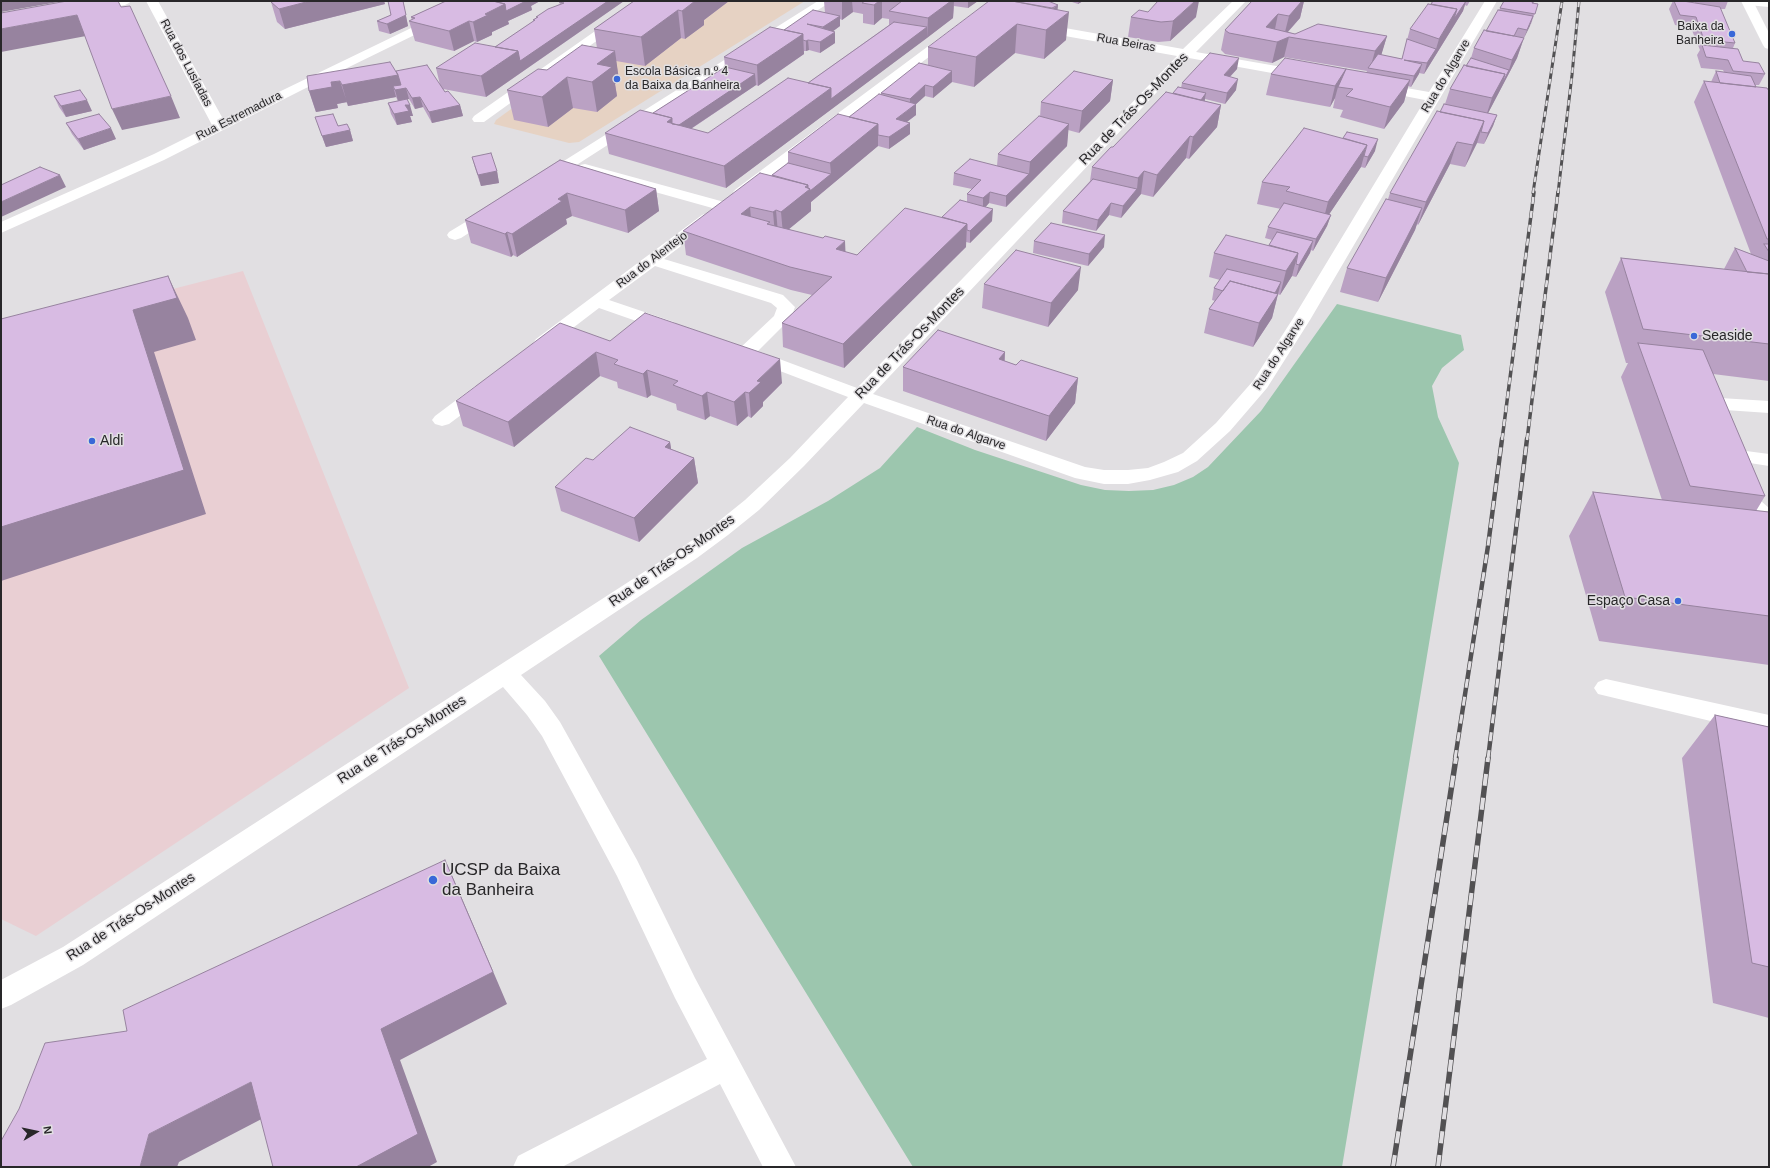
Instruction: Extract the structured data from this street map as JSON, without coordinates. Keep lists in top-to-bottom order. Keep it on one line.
{"streets":{"street":["Rua Beiras","Rua dos Lusíadas","Rua do Algarve","Rua de Trás-Os-Montes","Rua Estremadura","Rua do Alentejo"]},"crossings":[["Rua Beiras","Rua de Trás-Os-Montes"],["Rua dos Lusíadas","Rua Estremadura"],["Rua do Algarve","Rua de Trás-Os-Montes"],["Rua do Algarve","Rua do Alentejo"]],"places":["Baixa da Banheira","Escola Básica n.º 4 da Baixa da Banheira","Seaside","Aldi","Espaço Casa","UCSP da Baixa da Banheira"],"north":"right"}
